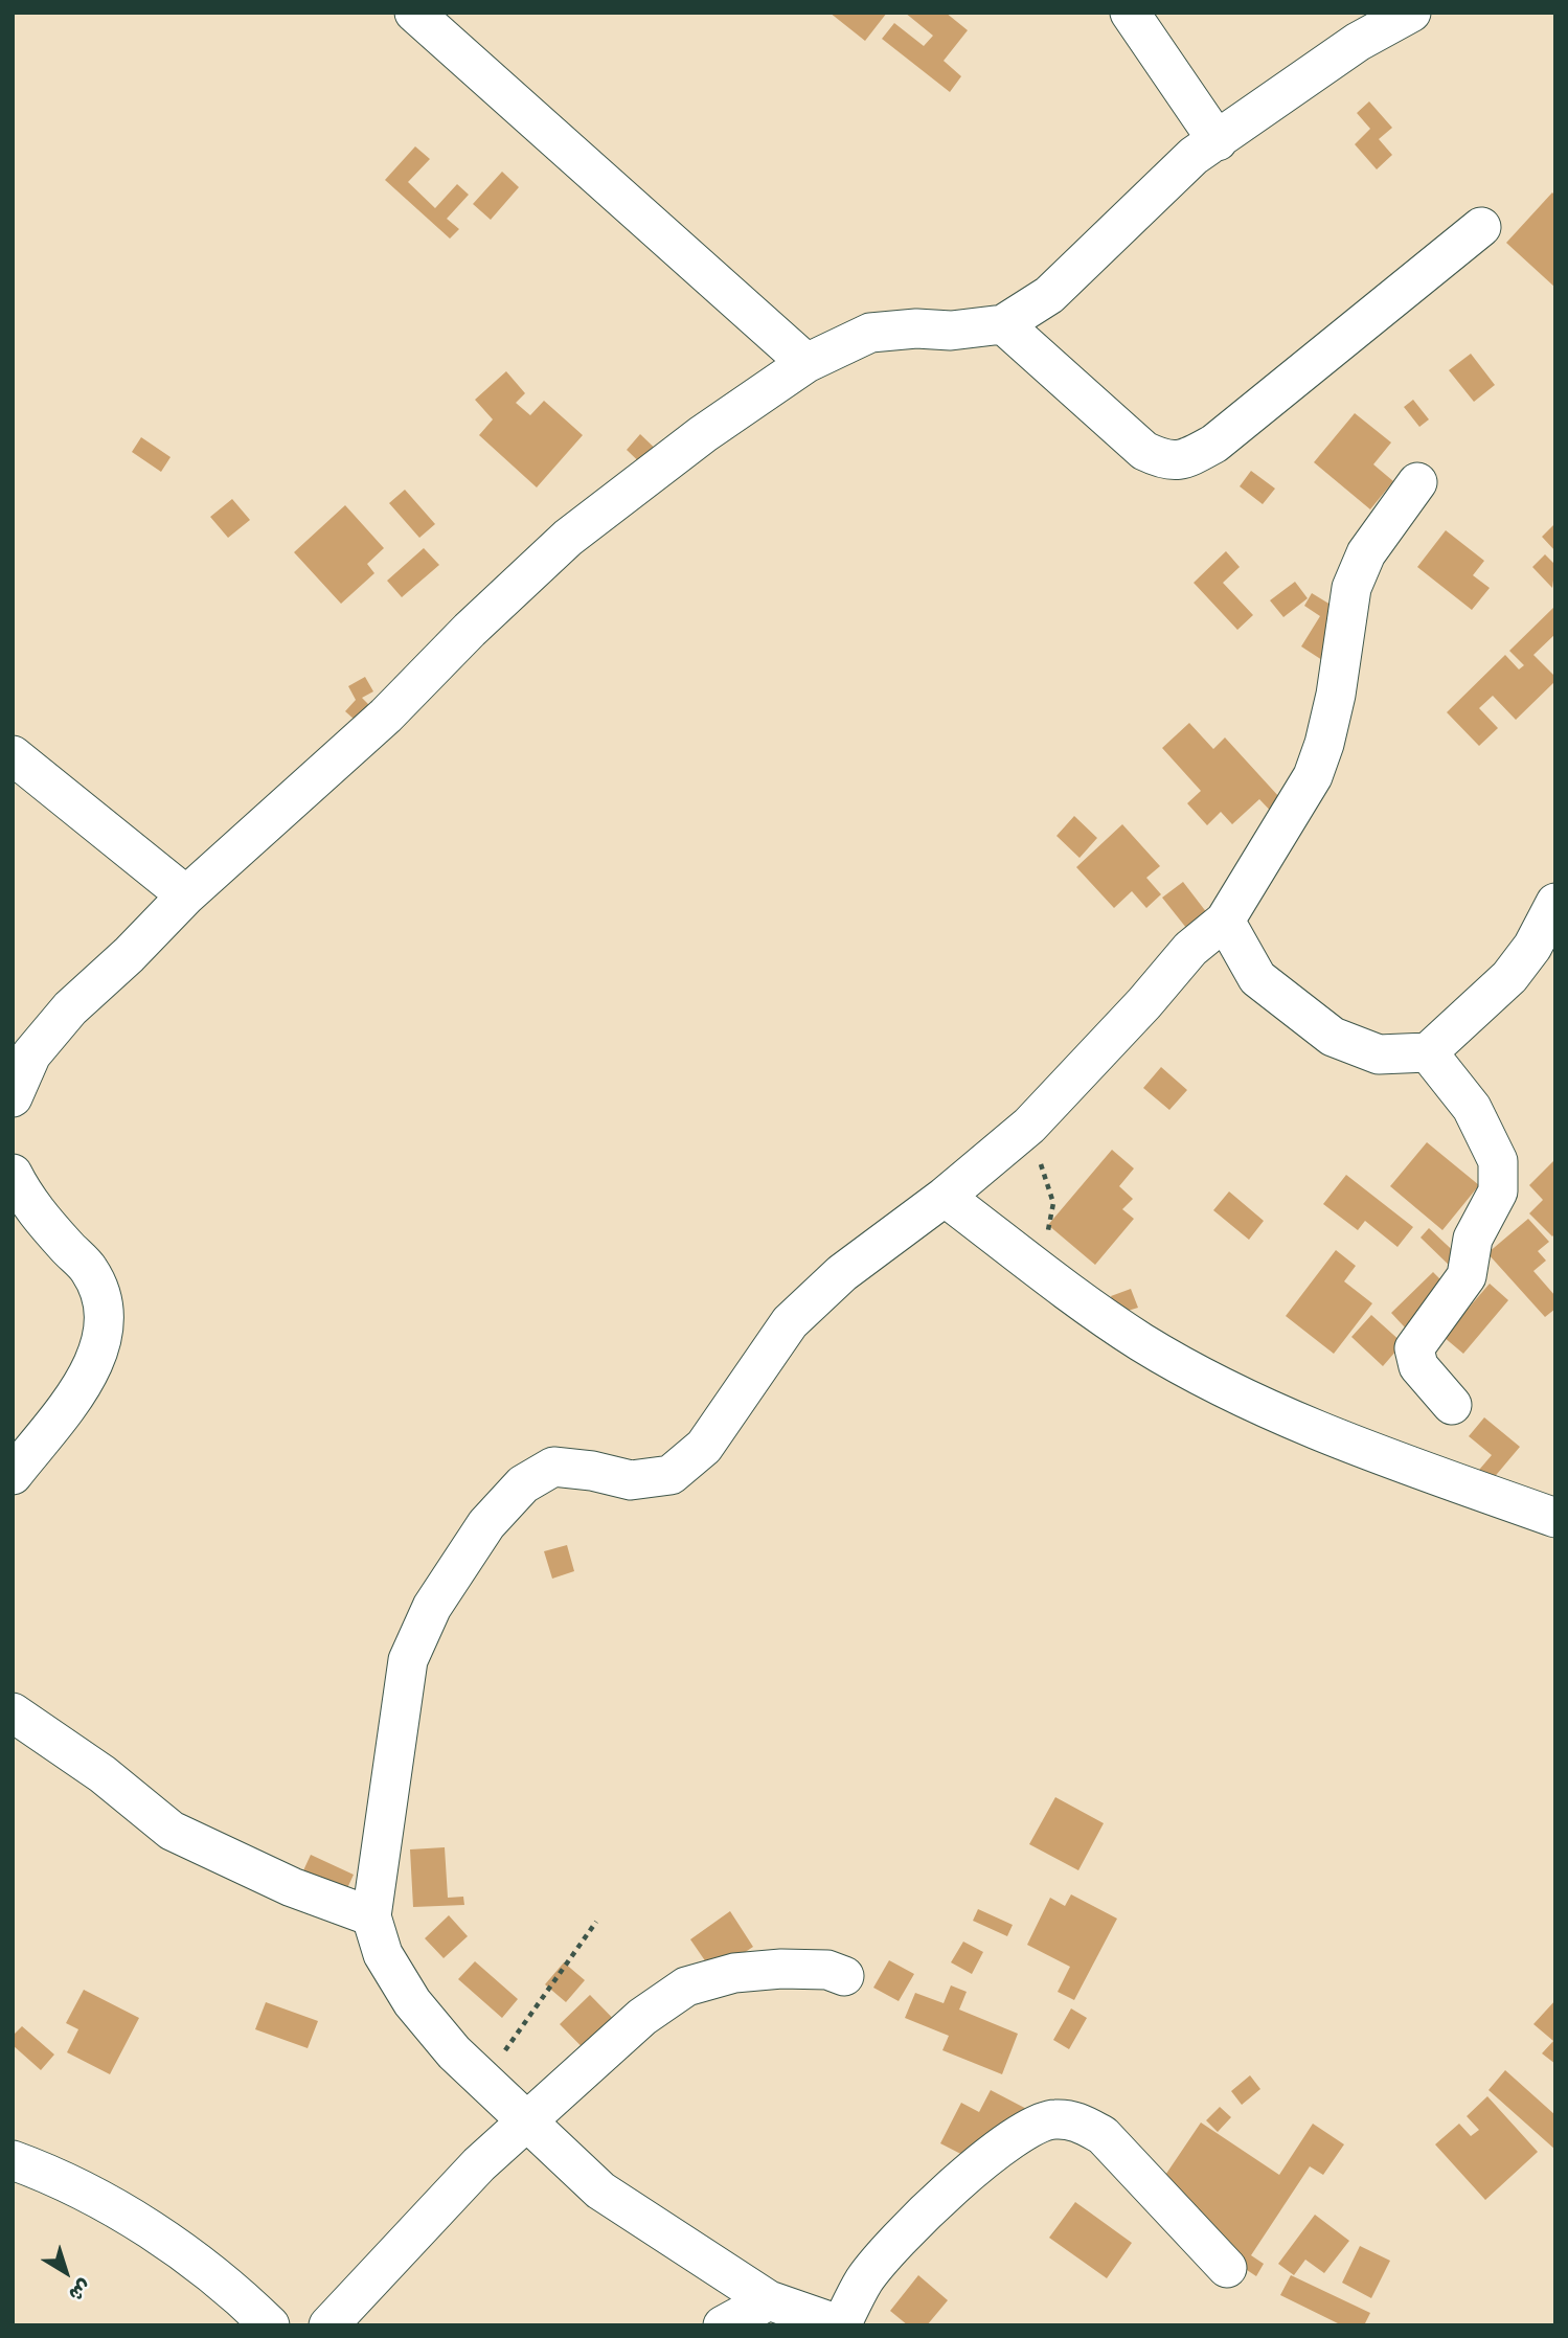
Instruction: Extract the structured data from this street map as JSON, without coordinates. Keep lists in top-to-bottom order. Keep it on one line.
{"north":"bottom right"}
